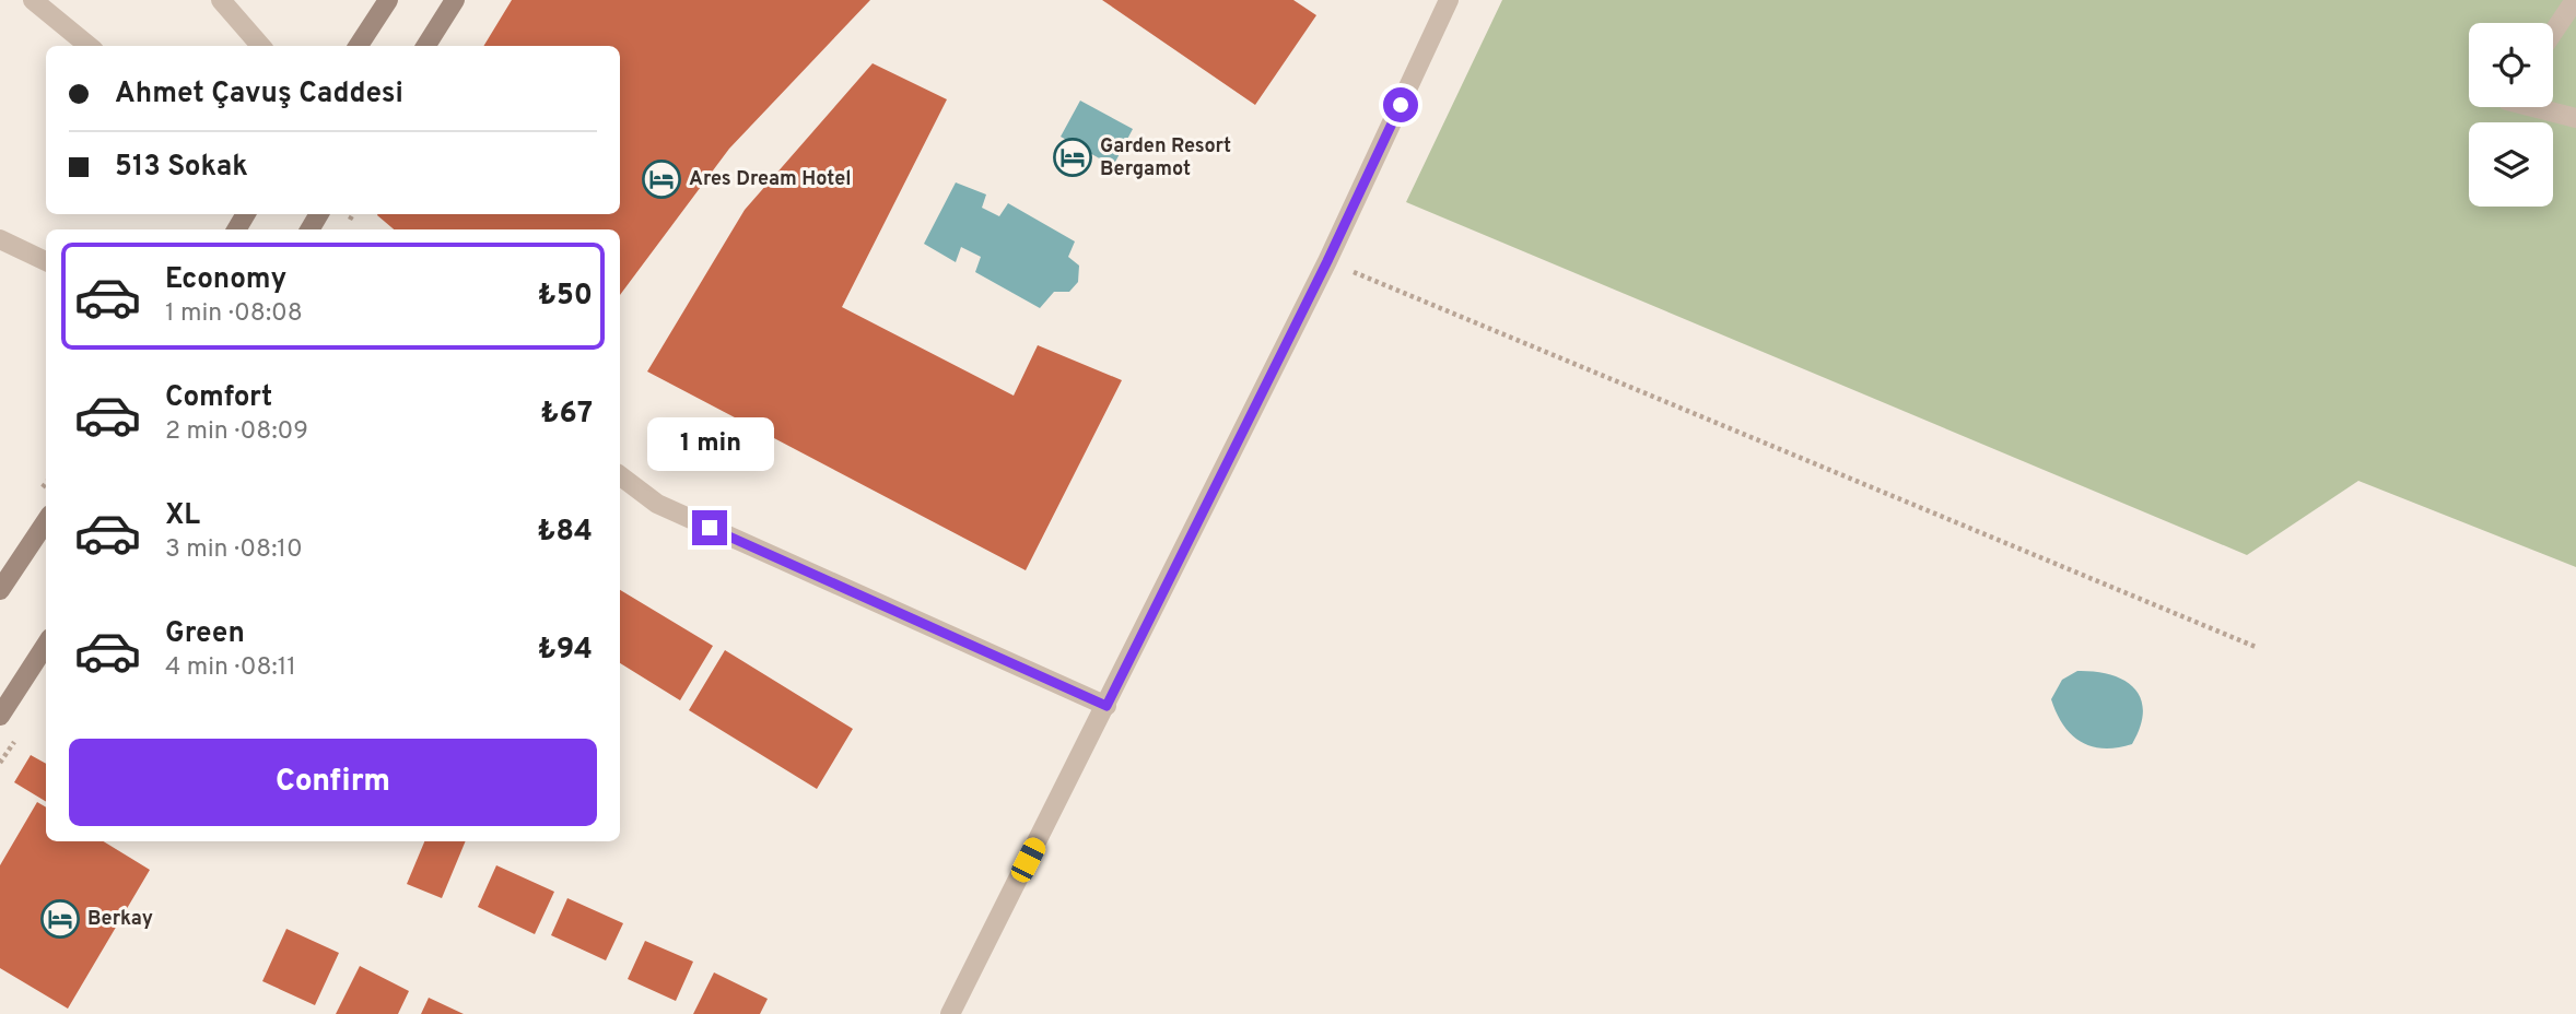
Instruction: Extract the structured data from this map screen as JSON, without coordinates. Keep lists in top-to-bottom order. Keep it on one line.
{"places":{"hotel":["Garden Resort Bergamot","Ares Dream Hotel","Berkay"]},"page":{"banner":["Ahmet Çavuş Caddesi","513 Sokak"],"list":[{"name":"Economy","note":"1 min · 08:08","value":"₺50"},{"name":"Comfort","note":"2 min · 08:09","value":"₺67"},{"name":"XL","note":"3 min · 08:10","value":"₺84"},{"name":"Green","note":"4 min · 08:11","value":"₺94"}],"bubble":"1 min","buttons":"Confirm"}}
